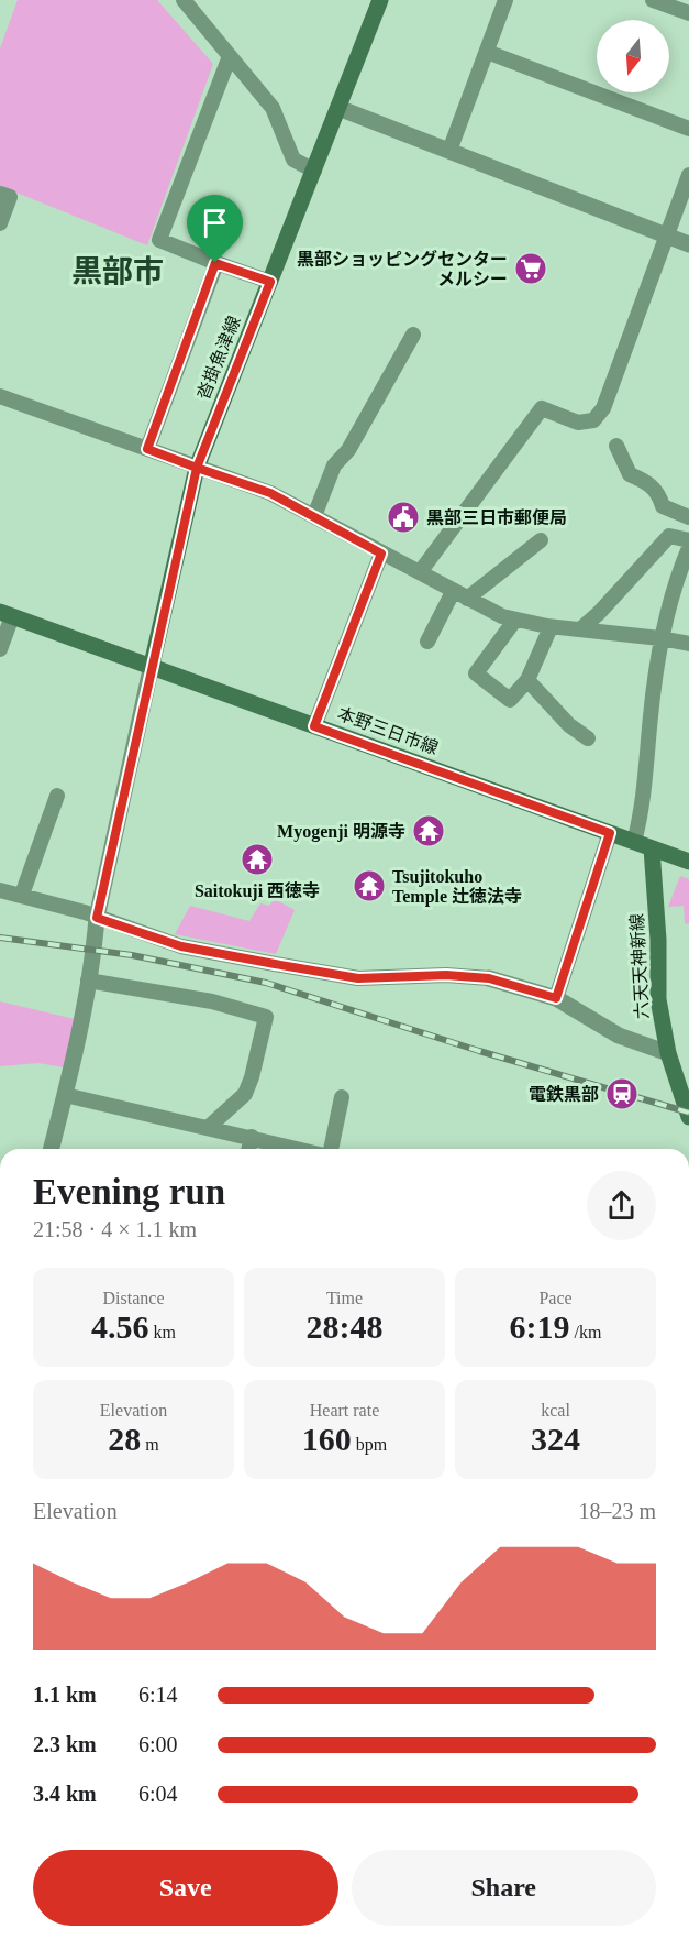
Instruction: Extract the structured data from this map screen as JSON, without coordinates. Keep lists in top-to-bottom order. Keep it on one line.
{"streets":{"main road":["沓掛魚津線","本野三日市線","六天天神新線"]},"crossings":[["沓掛魚津線","本野三日市線"],["本野三日市線","六天天神新線"]],"districts":["黒部市"],"places":{"supermarket":["黒部ショッピングセンター メルシー"],"public building":["黒部三日市郵便局"],"temple":["Myogenji 明源寺","Saitokuji 西徳寺","Tsujitokuho Temple 辻徳法寺"],"station":["電鉄黒部"]},"north":"bottom","page":{"heading":["Evening run","21:58 · 4 × 1.1 km"],"stats":[["Distance","4.56 km"],["Time","28:48"],["Pace","6:19 /km"],["Elevation","28 m"],["Heart rate","160 bpm"],["kcal","324"]],"chart":["Elevation","18–23 m"],"list":[{"name":"1.1 km","note":"6:14"},{"name":"2.3 km","note":"6:00"},{"name":"3.4 km","note":"6:04"}],"buttons":["Save","Share"]}}
